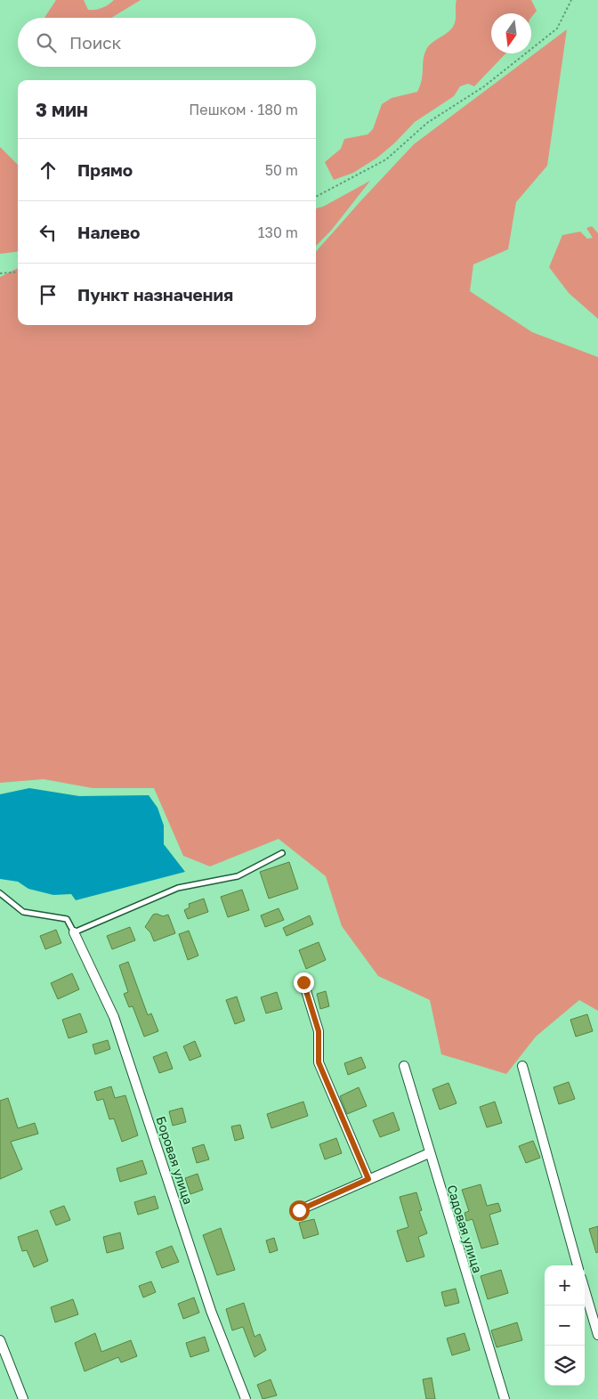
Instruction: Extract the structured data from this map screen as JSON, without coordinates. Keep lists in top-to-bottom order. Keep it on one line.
{"streets":{"street":["Боровая улица","Садовая улица"]},"north":"bottom","page":{"search":"Поиск","heading":["3 мин","Пешком · 180 m"],"list":[["Прямо","50 m"],["Налево","130 m"],"Пункт назначения"],"map_buttons":["+","−"]}}
